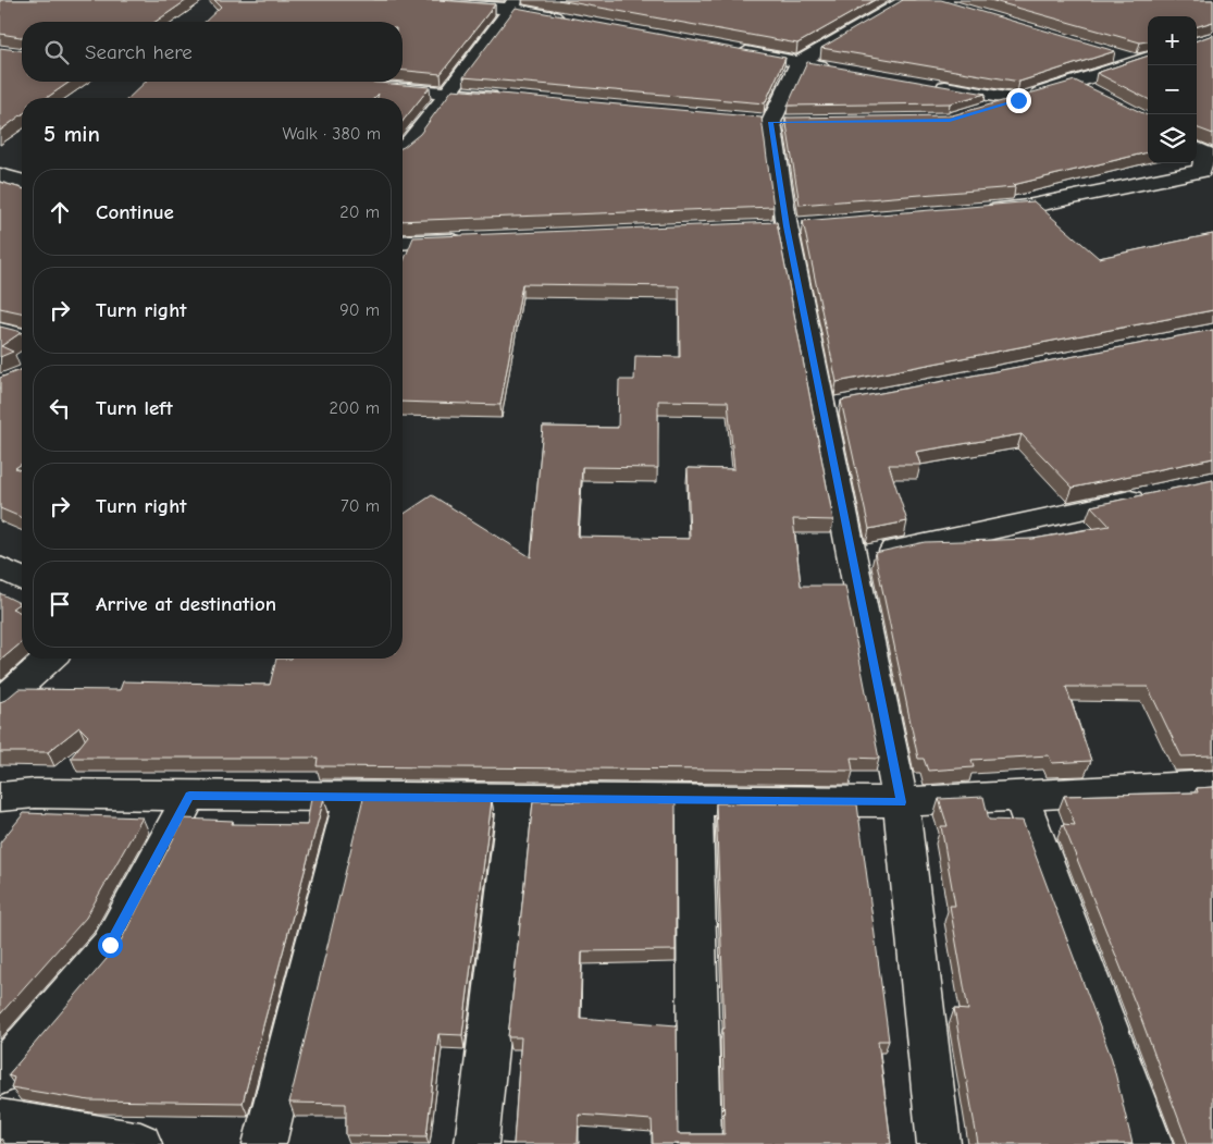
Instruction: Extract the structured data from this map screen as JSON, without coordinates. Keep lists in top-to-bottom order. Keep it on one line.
{"page":{"map_buttons":["+","−"],"search":"Search here","heading":["5 min","Walk · 380 m"],"list":[["Continue","20 m"],["Turn right","90 m"],["Turn left","200 m"],["Turn right","70 m"],"Arrive at destination"]}}
